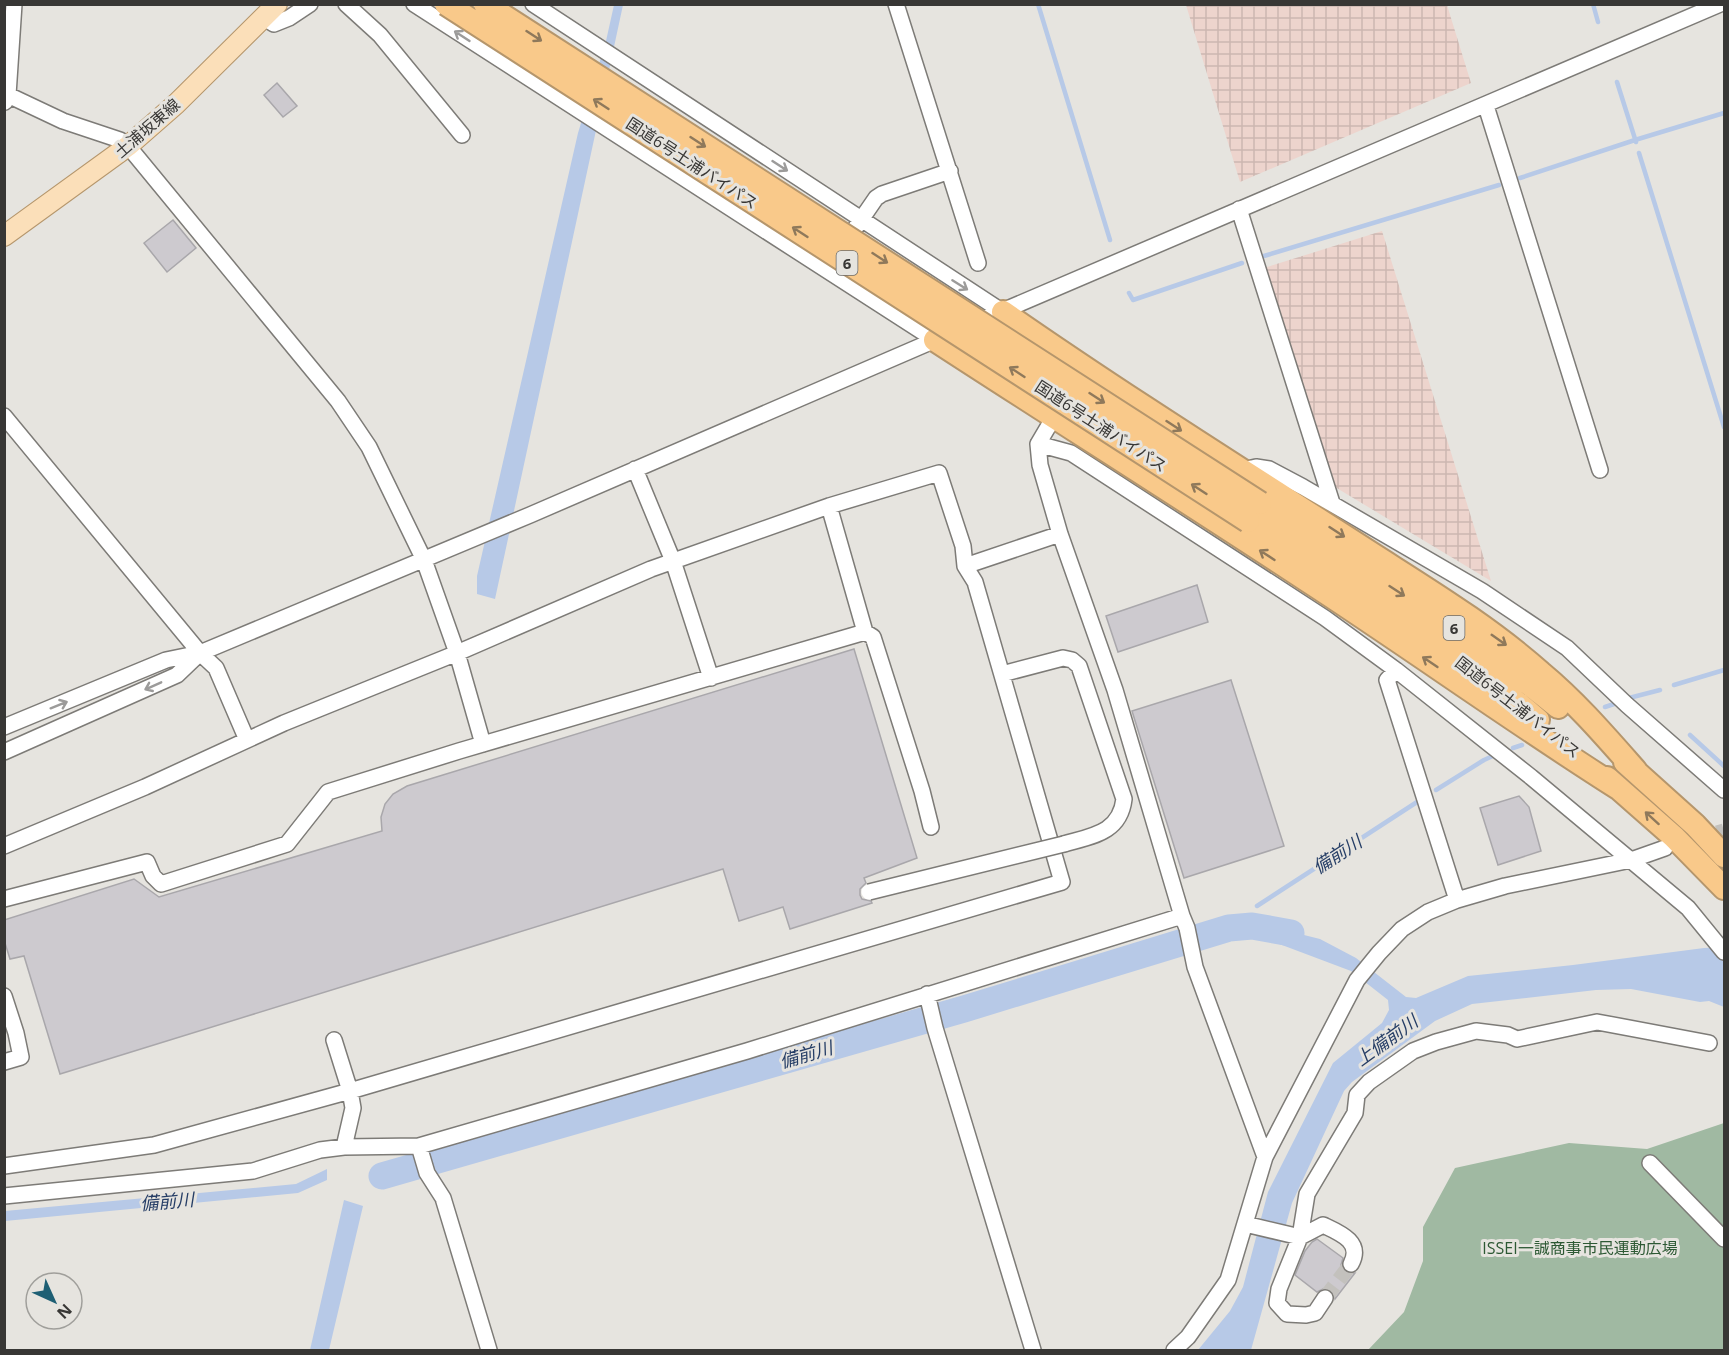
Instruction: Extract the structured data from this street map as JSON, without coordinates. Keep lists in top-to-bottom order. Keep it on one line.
{"streets":{"highway":["国道6号土浦バイパス","6"],"main road":["土浦坂東線"]},"water":["備前川","上備前川"],"parks":["ISSEI一誠商事市民運動広場"],"north":"bottom right"}
